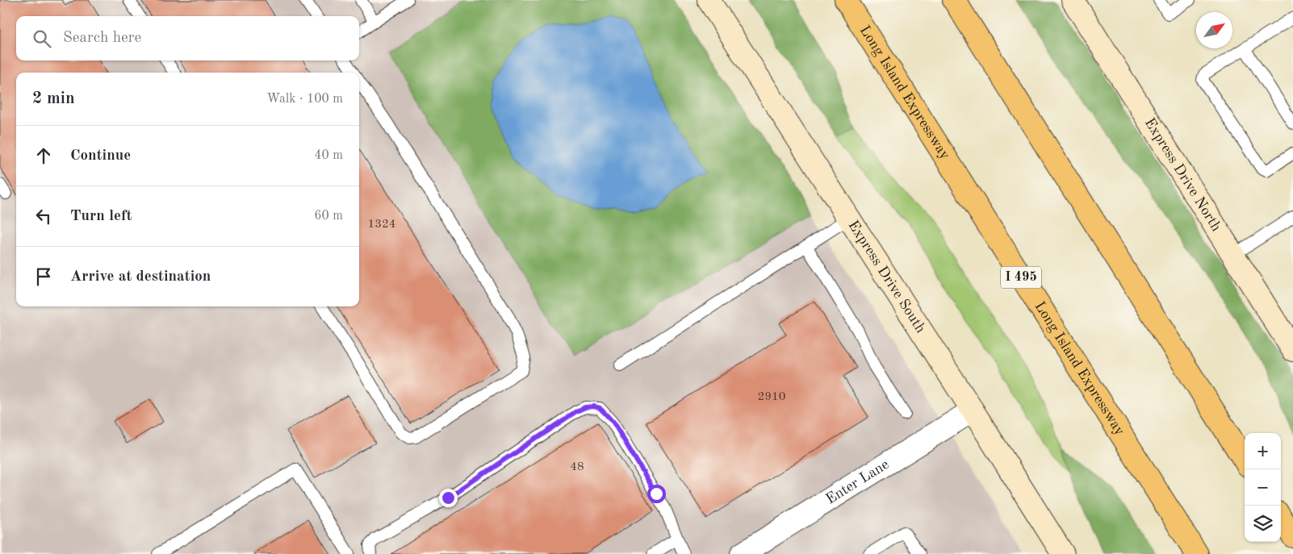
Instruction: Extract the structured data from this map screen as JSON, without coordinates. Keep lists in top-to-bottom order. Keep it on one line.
{"streets":{"highway":["Long Island Expressway","I 495"],"main road":["Express Drive North","Express Drive South"],"street":["Enter Lane"]},"crossings":[["Express Drive South","Enter Lane"]],"house_numbers":["1324","2910","48"],"north":"top right","page":{"search":"Search here","heading":["2 min","Walk · 100 m"],"list":[["Continue","40 m"],["Turn left","60 m"],"Arrive at destination"],"map_buttons":["+","−"]}}
